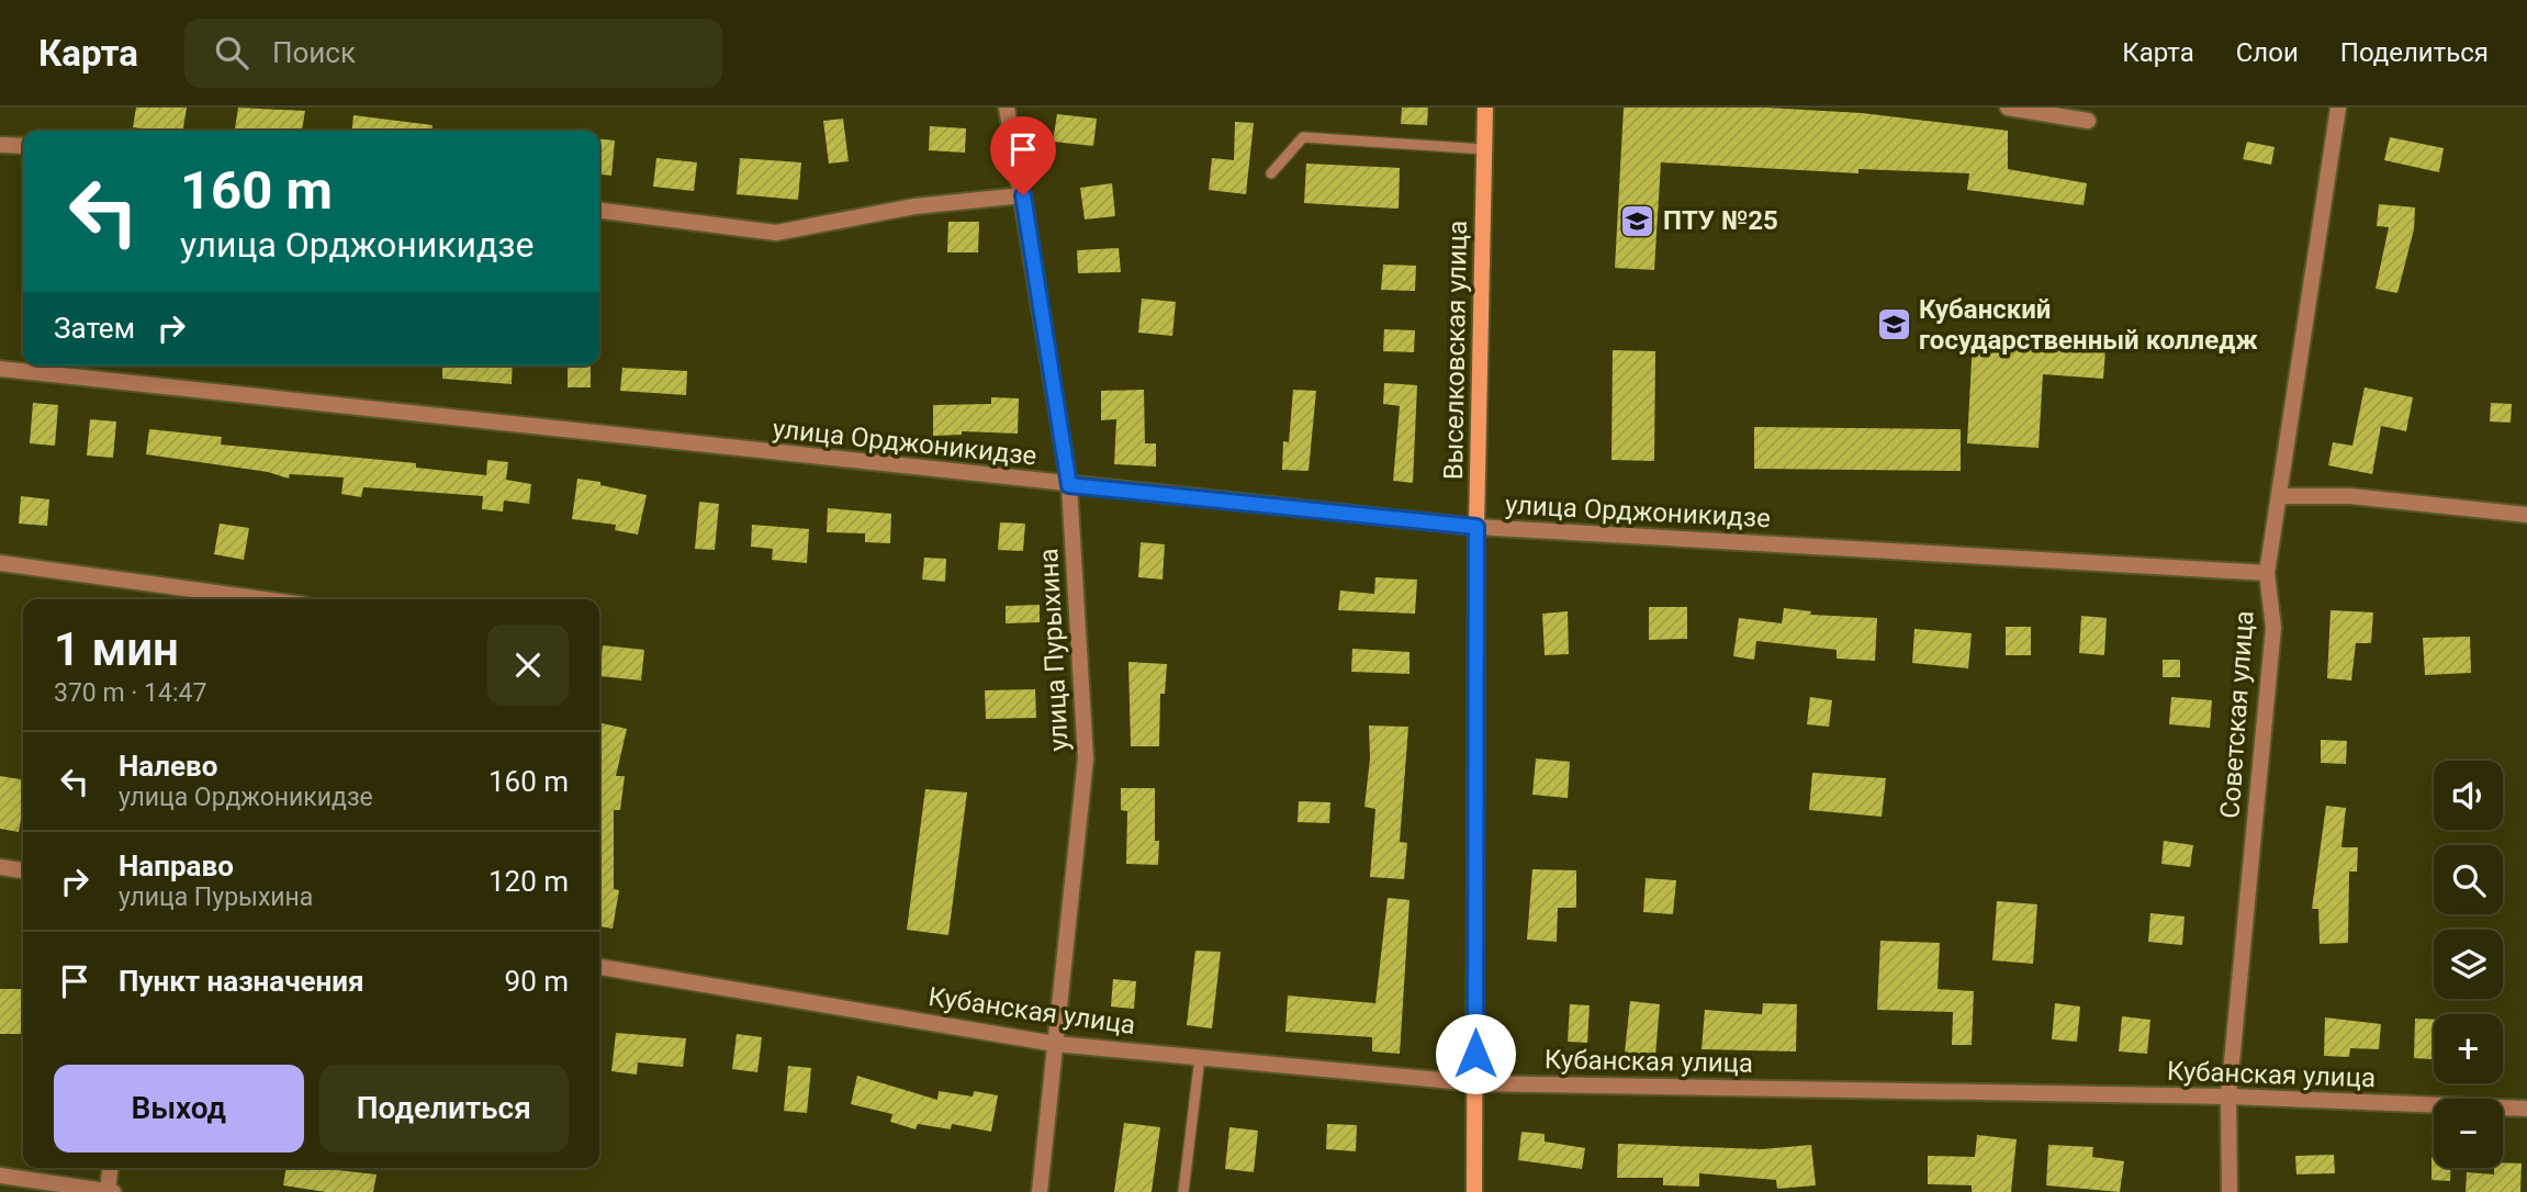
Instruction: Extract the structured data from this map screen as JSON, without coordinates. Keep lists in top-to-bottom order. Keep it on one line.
{"streets":{"street":["Выселковская улица","улица Орджоникидзе","улица Пурыхина","Советская улица","Кубанская улица"]},"crossings":[["Выселковская улица","улица Орджоникидзе"],["Выселковская улица","Кубанская улица"],["улица Орджоникидзе","улица Пурыхина"],["улица Орджоникидзе","Советская улица"],["улица Пурыхина","Кубанская улица"],["Советская улица","Кубанская улица"]],"places":{"school or university":["ПТУ №25","Кубанский государственный колледж"]},"page":{"header":"Карта","search":"Поиск","nav":["Карта","Слои","Поделиться"],"turn":["160 m","улица Орджоникидзе"],"then":"Затем","heading":["1 мин","370 m · 14:47"],"list":[{"name":"Налево","note":"улица Орджоникидзе","value":"160 m"},{"name":"Направо","note":"улица Пурыхина","value":"120 m"},{"name":"Пункт назначения","value":"90 m"}],"map_buttons":["+","−"],"buttons":["Выход","Поделиться"]}}
